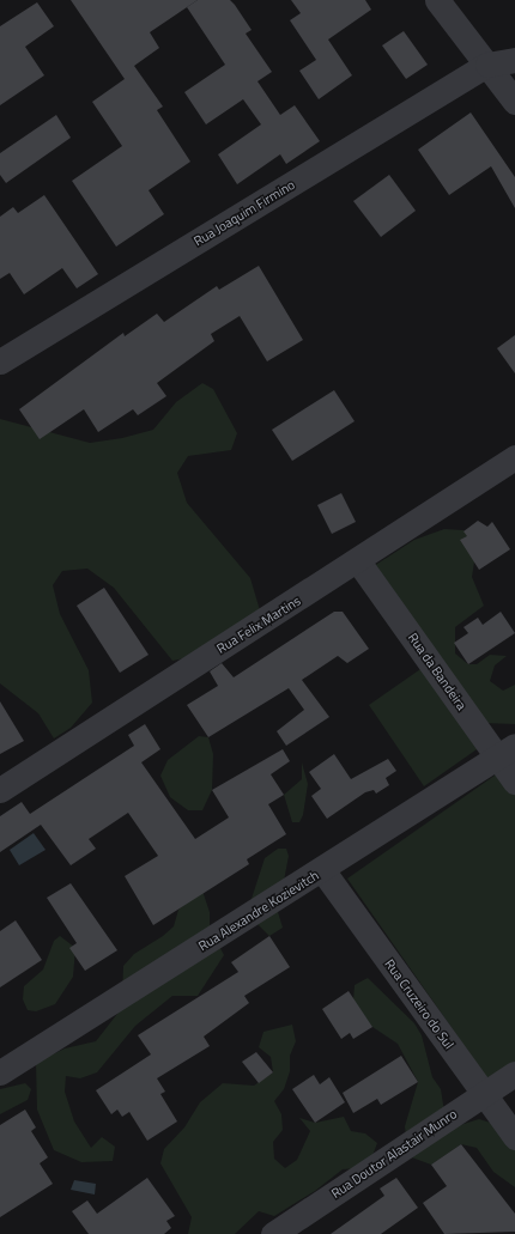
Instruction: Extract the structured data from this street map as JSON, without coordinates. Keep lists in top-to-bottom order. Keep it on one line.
{"streets":{"street":["Rua Joaquim Firmino","Rua Felix Martins","Rua da Bandeira","Rua Alexandre Kozievitch","Rua Cruzeiro do Sul","Rua Doutor Alastair Munro"]},"crossings":[["Rua Felix Martins","Rua da Bandeira"],["Rua da Bandeira","Rua Alexandre Kozievitch"],["Rua Alexandre Kozievitch","Rua Cruzeiro do Sul"],["Rua Cruzeiro do Sul","Rua Doutor Alastair Munro"]]}
